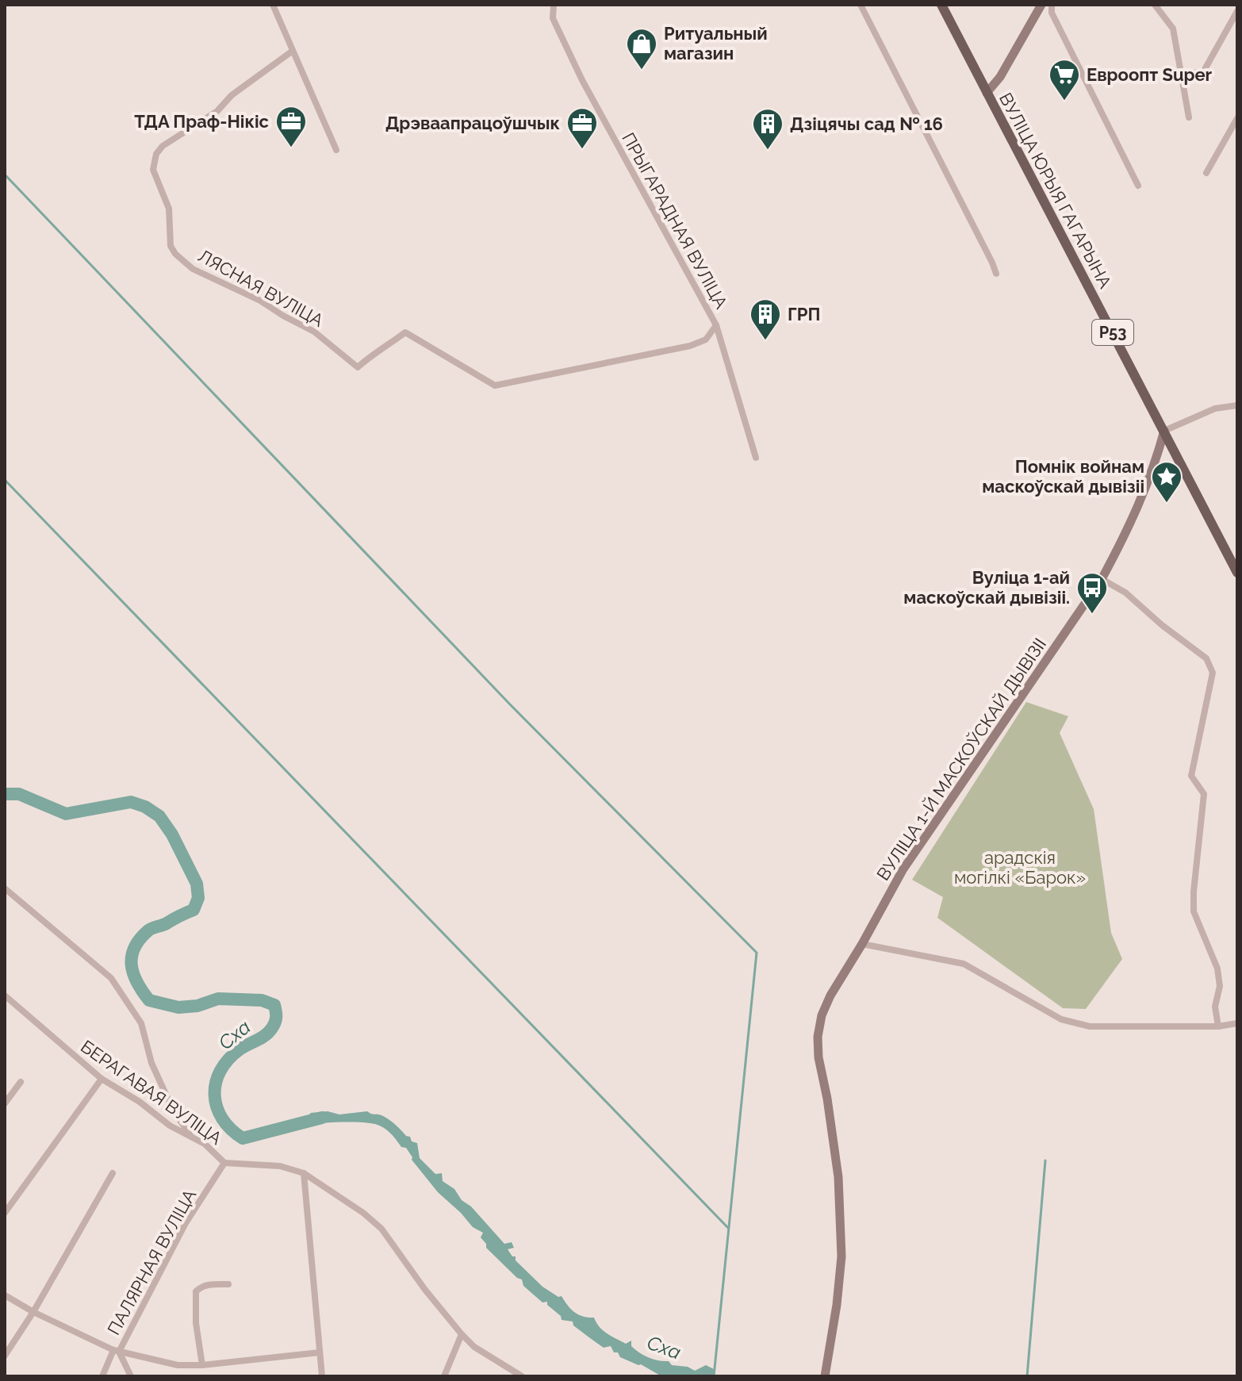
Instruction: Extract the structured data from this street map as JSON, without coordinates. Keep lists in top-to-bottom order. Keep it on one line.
{"streets":{"main road":["ВУЛІЦА ЮРЫЯ ГАГАРЫНА","Р53"],"street":["ПРЫГАРАДНАЯ ВУЛІЦА","ЛЯСНАЯ ВУЛІЦА","ВУЛІЦА 1-Й МАСКОЎСКАЙ ДЫВІЗІІ","БЕРАГАВАЯ ВУЛІЦА","ПАЛЯРНАЯ ВУЛІЦА"]},"crossings":[["ВУЛІЦА ЮРЫЯ ГАГАРЫНА","Р53"],["ВУЛІЦА ЮРЫЯ ГАГАРЫНА","ВУЛІЦА 1-Й МАСКОЎСКАЙ ДЫВІЗІІ"],["ПРЫГАРАДНАЯ ВУЛІЦА","ЛЯСНАЯ ВУЛІЦА"],["БЕРАГАВАЯ ВУЛІЦА","ПАЛЯРНАЯ ВУЛІЦА"]],"water":["Сха"],"parks":["арадскія могілкі «Барок»"],"places":{"shop":["Ритуальный магазин"],"supermarket":["Евроопт Super"],"office":["ТДА Праф-Нікіс","Дрэваапрацоўшчык"],"building":["Дзіцячы сад № 16","ГРП"],"place":["Помнік войнам маскоўскай дывізіі"],"bus stop":["Вуліца 1-ай маскоўскай дывізіі."]}}
